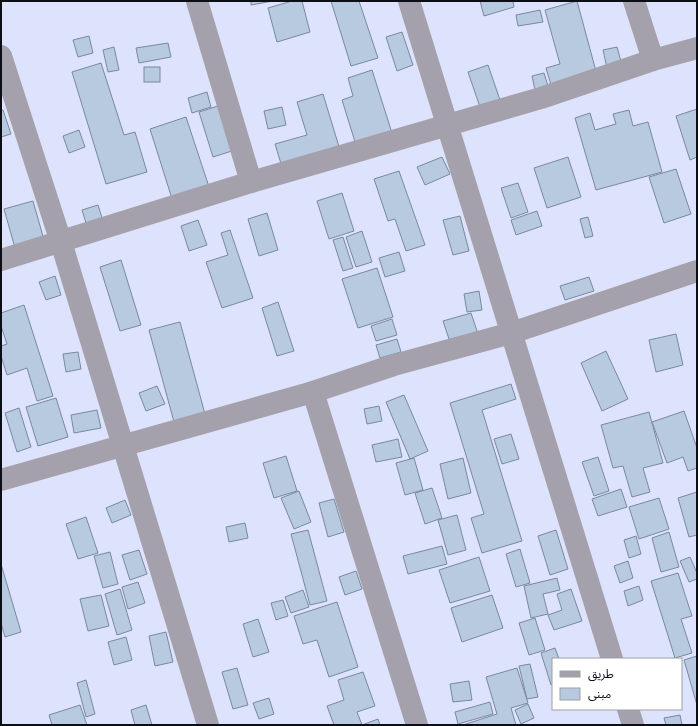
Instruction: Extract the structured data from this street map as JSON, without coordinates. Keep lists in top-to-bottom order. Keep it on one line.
{"legend":["طريق","مبنى"]}
